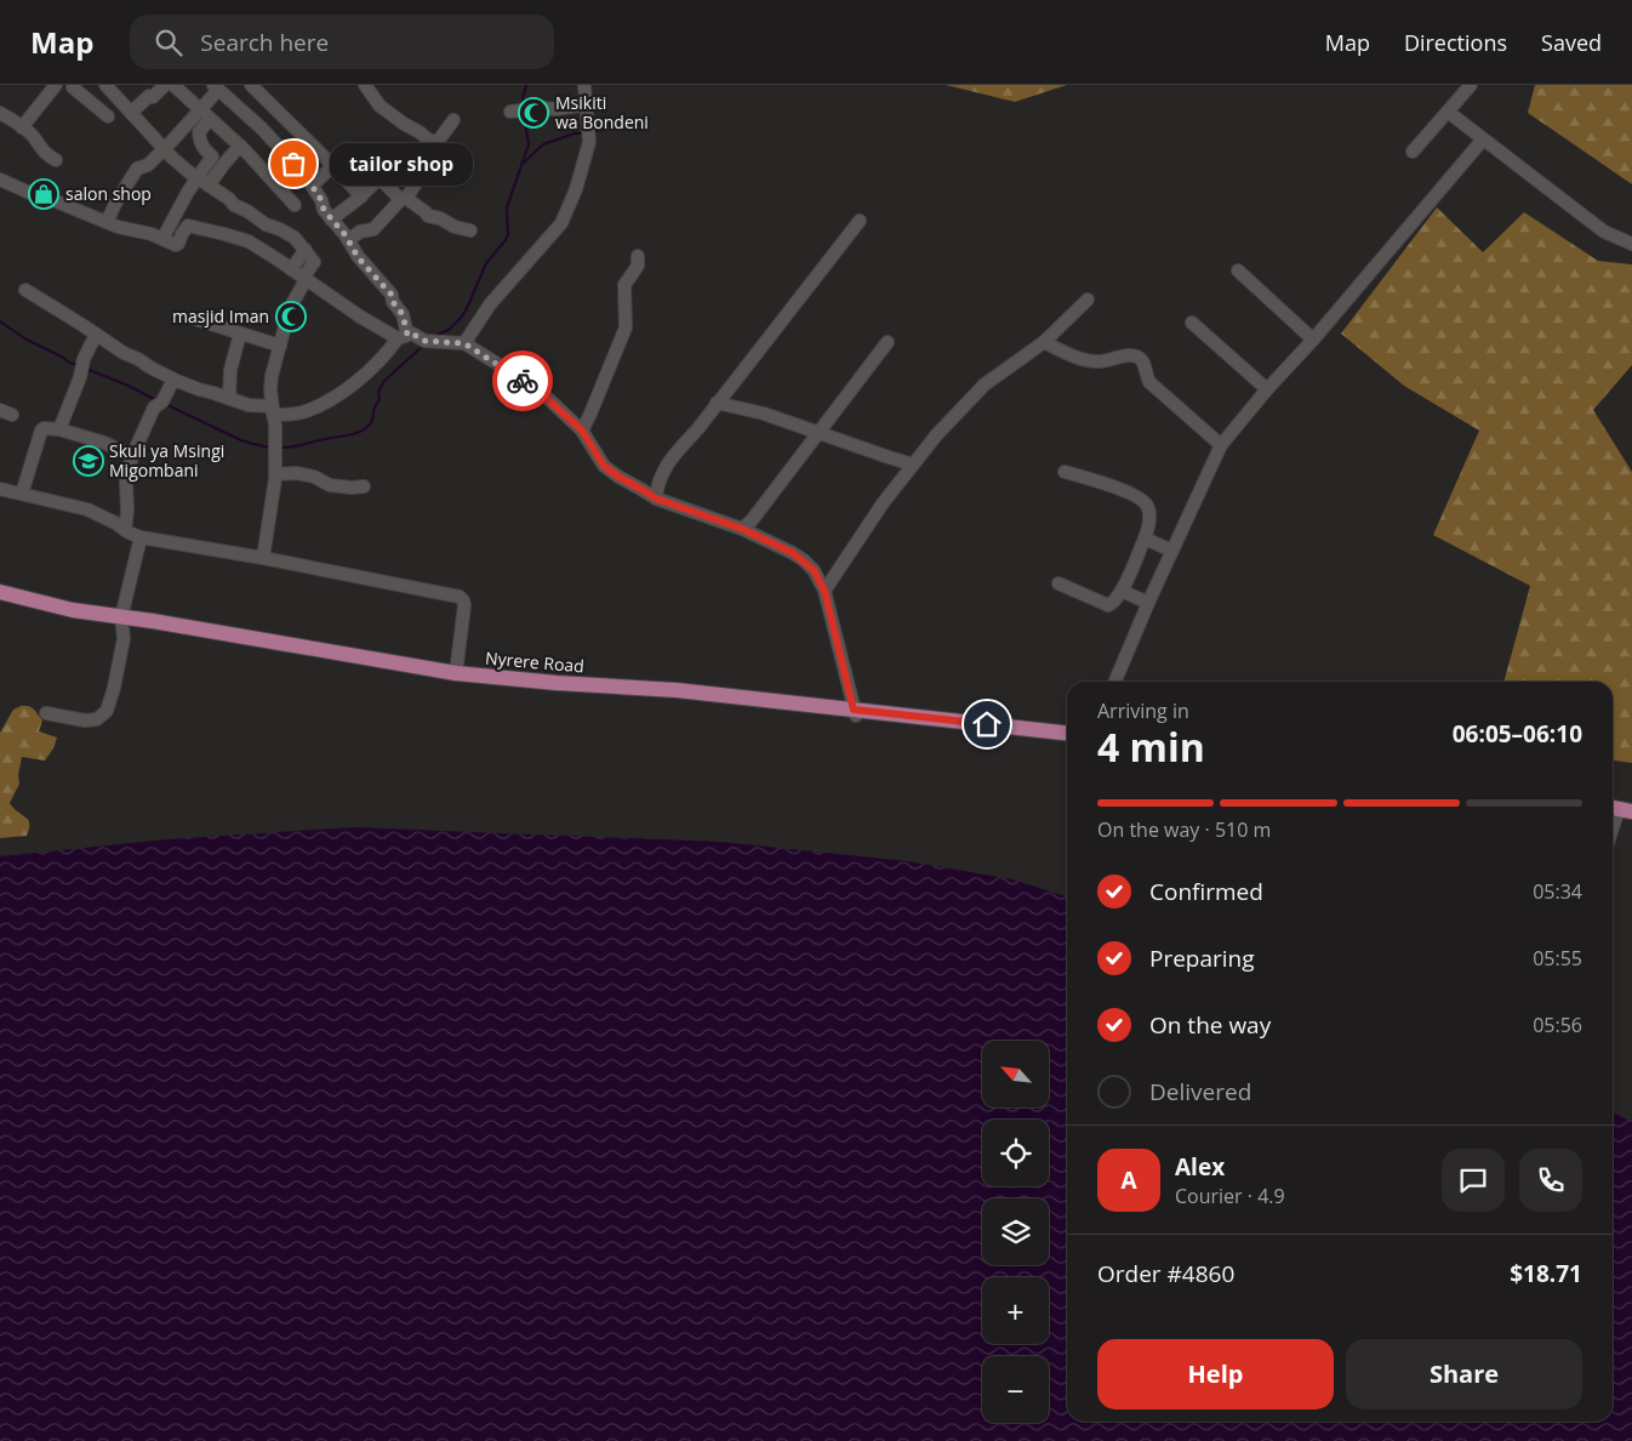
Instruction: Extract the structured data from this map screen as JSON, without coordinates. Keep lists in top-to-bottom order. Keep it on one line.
{"streets":{"main road":["Nyrere Road"]},"places":{"mosque":["Msikiti wa Bondeni","masjid Iman"],"other":["tailor shop"],"shop":["salon shop"],"school or university":["Skuli ya Msingi Migombani"]},"north":"top left","page":{"header":"Map","search":"Search here","nav":["Map","Directions","Saved"],"bubble":"tailor shop","heading":["4 min","Arriving in","06:05–06:10"],"panel":["Alex","Courier · 4.9","Order #4860","$18.71"],"bar":"On the way · 510 m","list":[["Confirmed","05:34"],["Preparing","05:55"],["On the way","05:56"],"Delivered"],"map_buttons":["+","−"],"round":"A","buttons":["Help","Share"]}}
